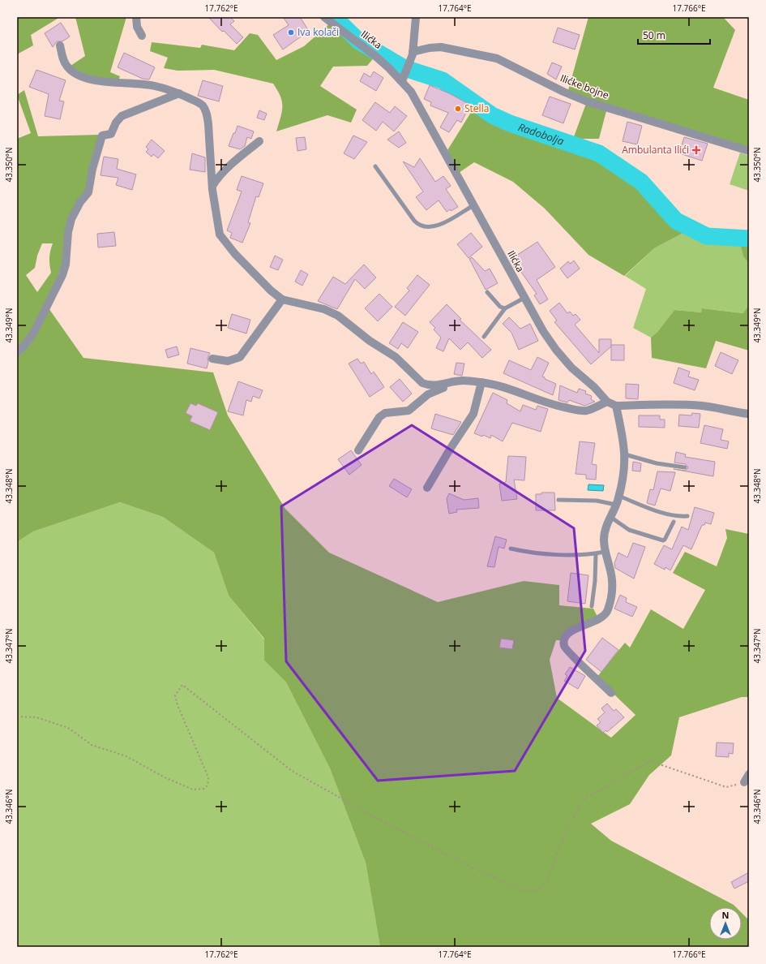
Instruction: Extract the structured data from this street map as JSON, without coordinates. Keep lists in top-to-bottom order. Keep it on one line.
{"streets":{"street":["Ilićka","Ilićke bojne"]},"water":["Radobolja"],"places":{"other":["Iva kolači","Stella"],"health":["Ambulanta Ilići"]},"scale_bar":"50 m","north":"top","coordinates":["17.762°E","17.764°E","17.766°E","43.350°N","43.349°N","43.348°N","43.347°N","43.346°N"]}
